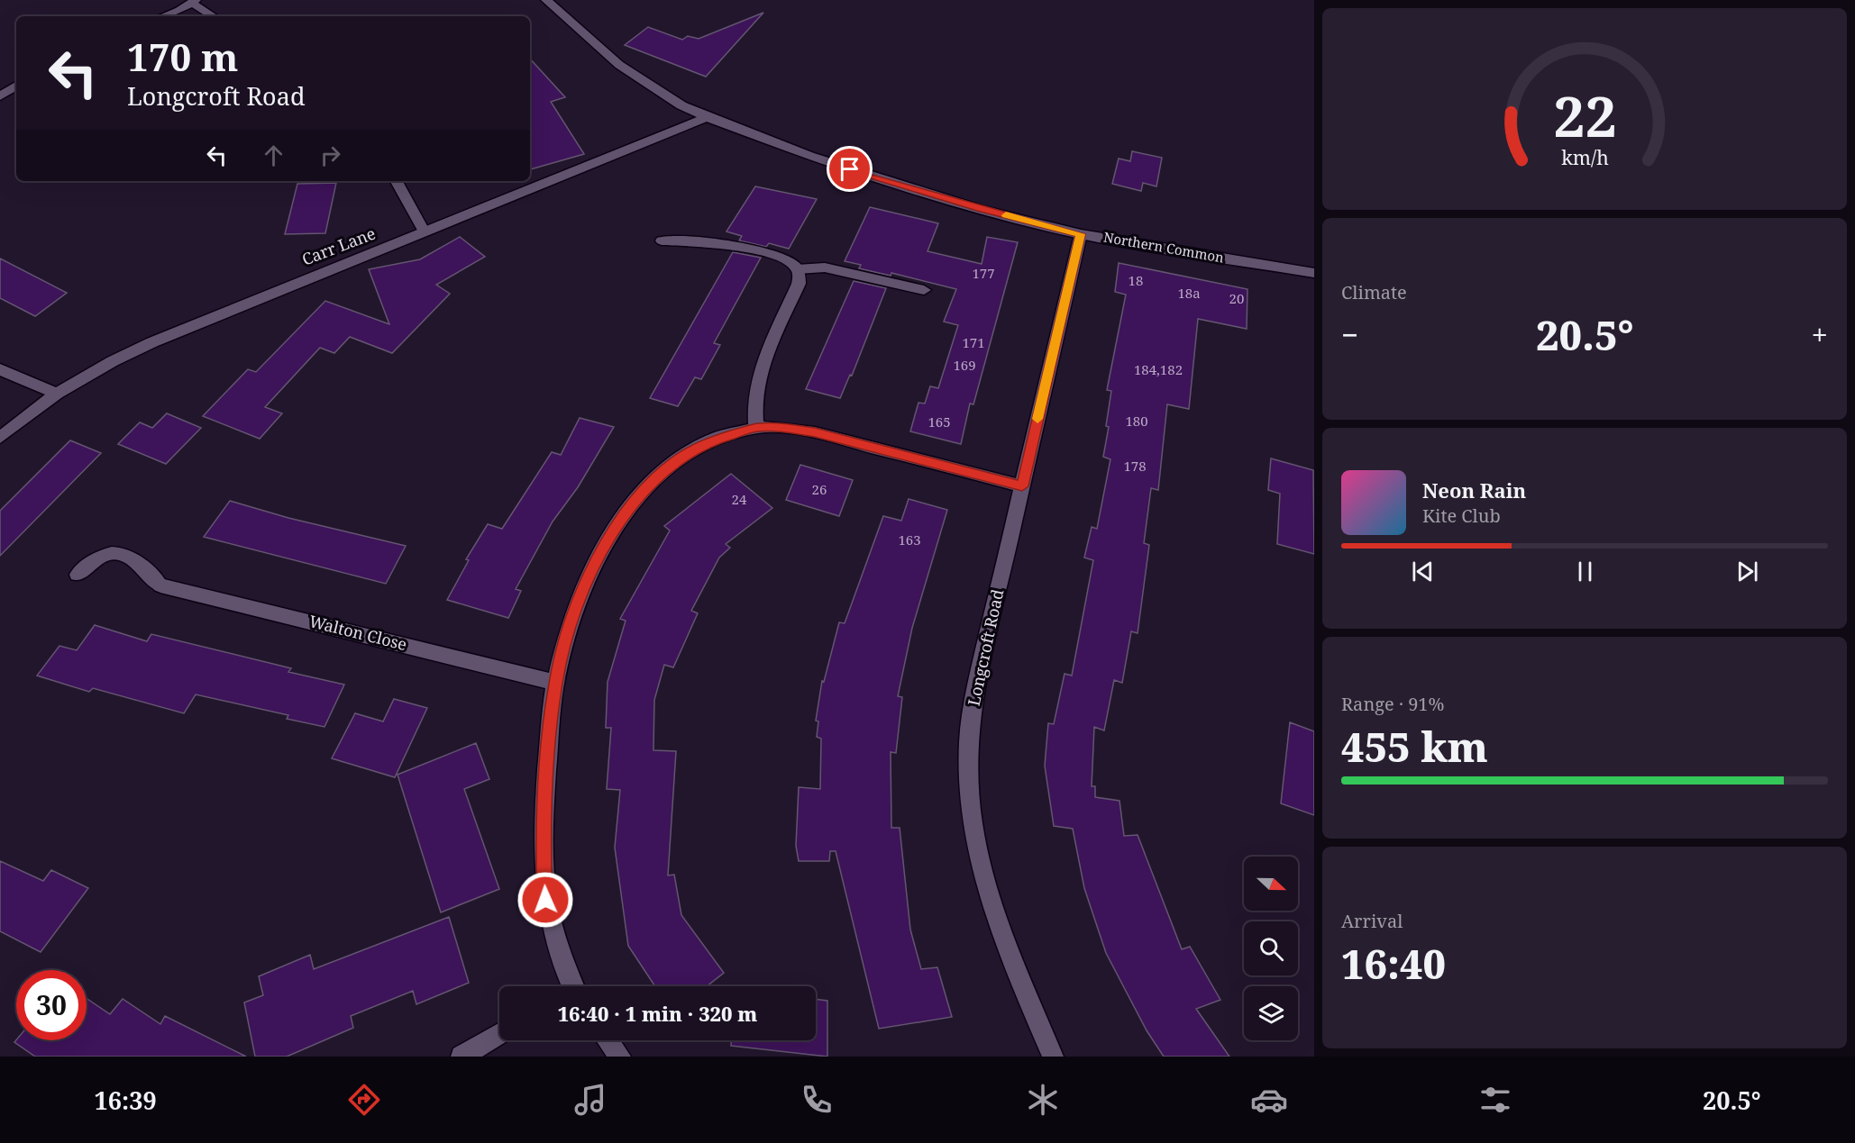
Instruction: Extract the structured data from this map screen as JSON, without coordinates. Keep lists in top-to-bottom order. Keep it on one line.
{"streets":{"street":["Carr Lane","Northern Common","Walton Close","Longcroft Road"]},"crossings":[["Carr Lane","Northern Common"],["Northern Common","Longcroft Road"]],"house_numbers":["177","18","18a","20","171","169","184,182","180","165","178","26","24","163"],"north":"right","page":{"turn":["170 m","Longcroft Road"],"tile":["Climate",["Range · 91%","455 km"],["Arrival","16:40"]],"heat":["−","20.5°","+"],"song":["Neon Rain","Kite Club"],"limit":"30","trip":"16:40 · 1 min · 320 m","tabs":["16:39","20.5°"],"gauge":["22","km/h"]}}
